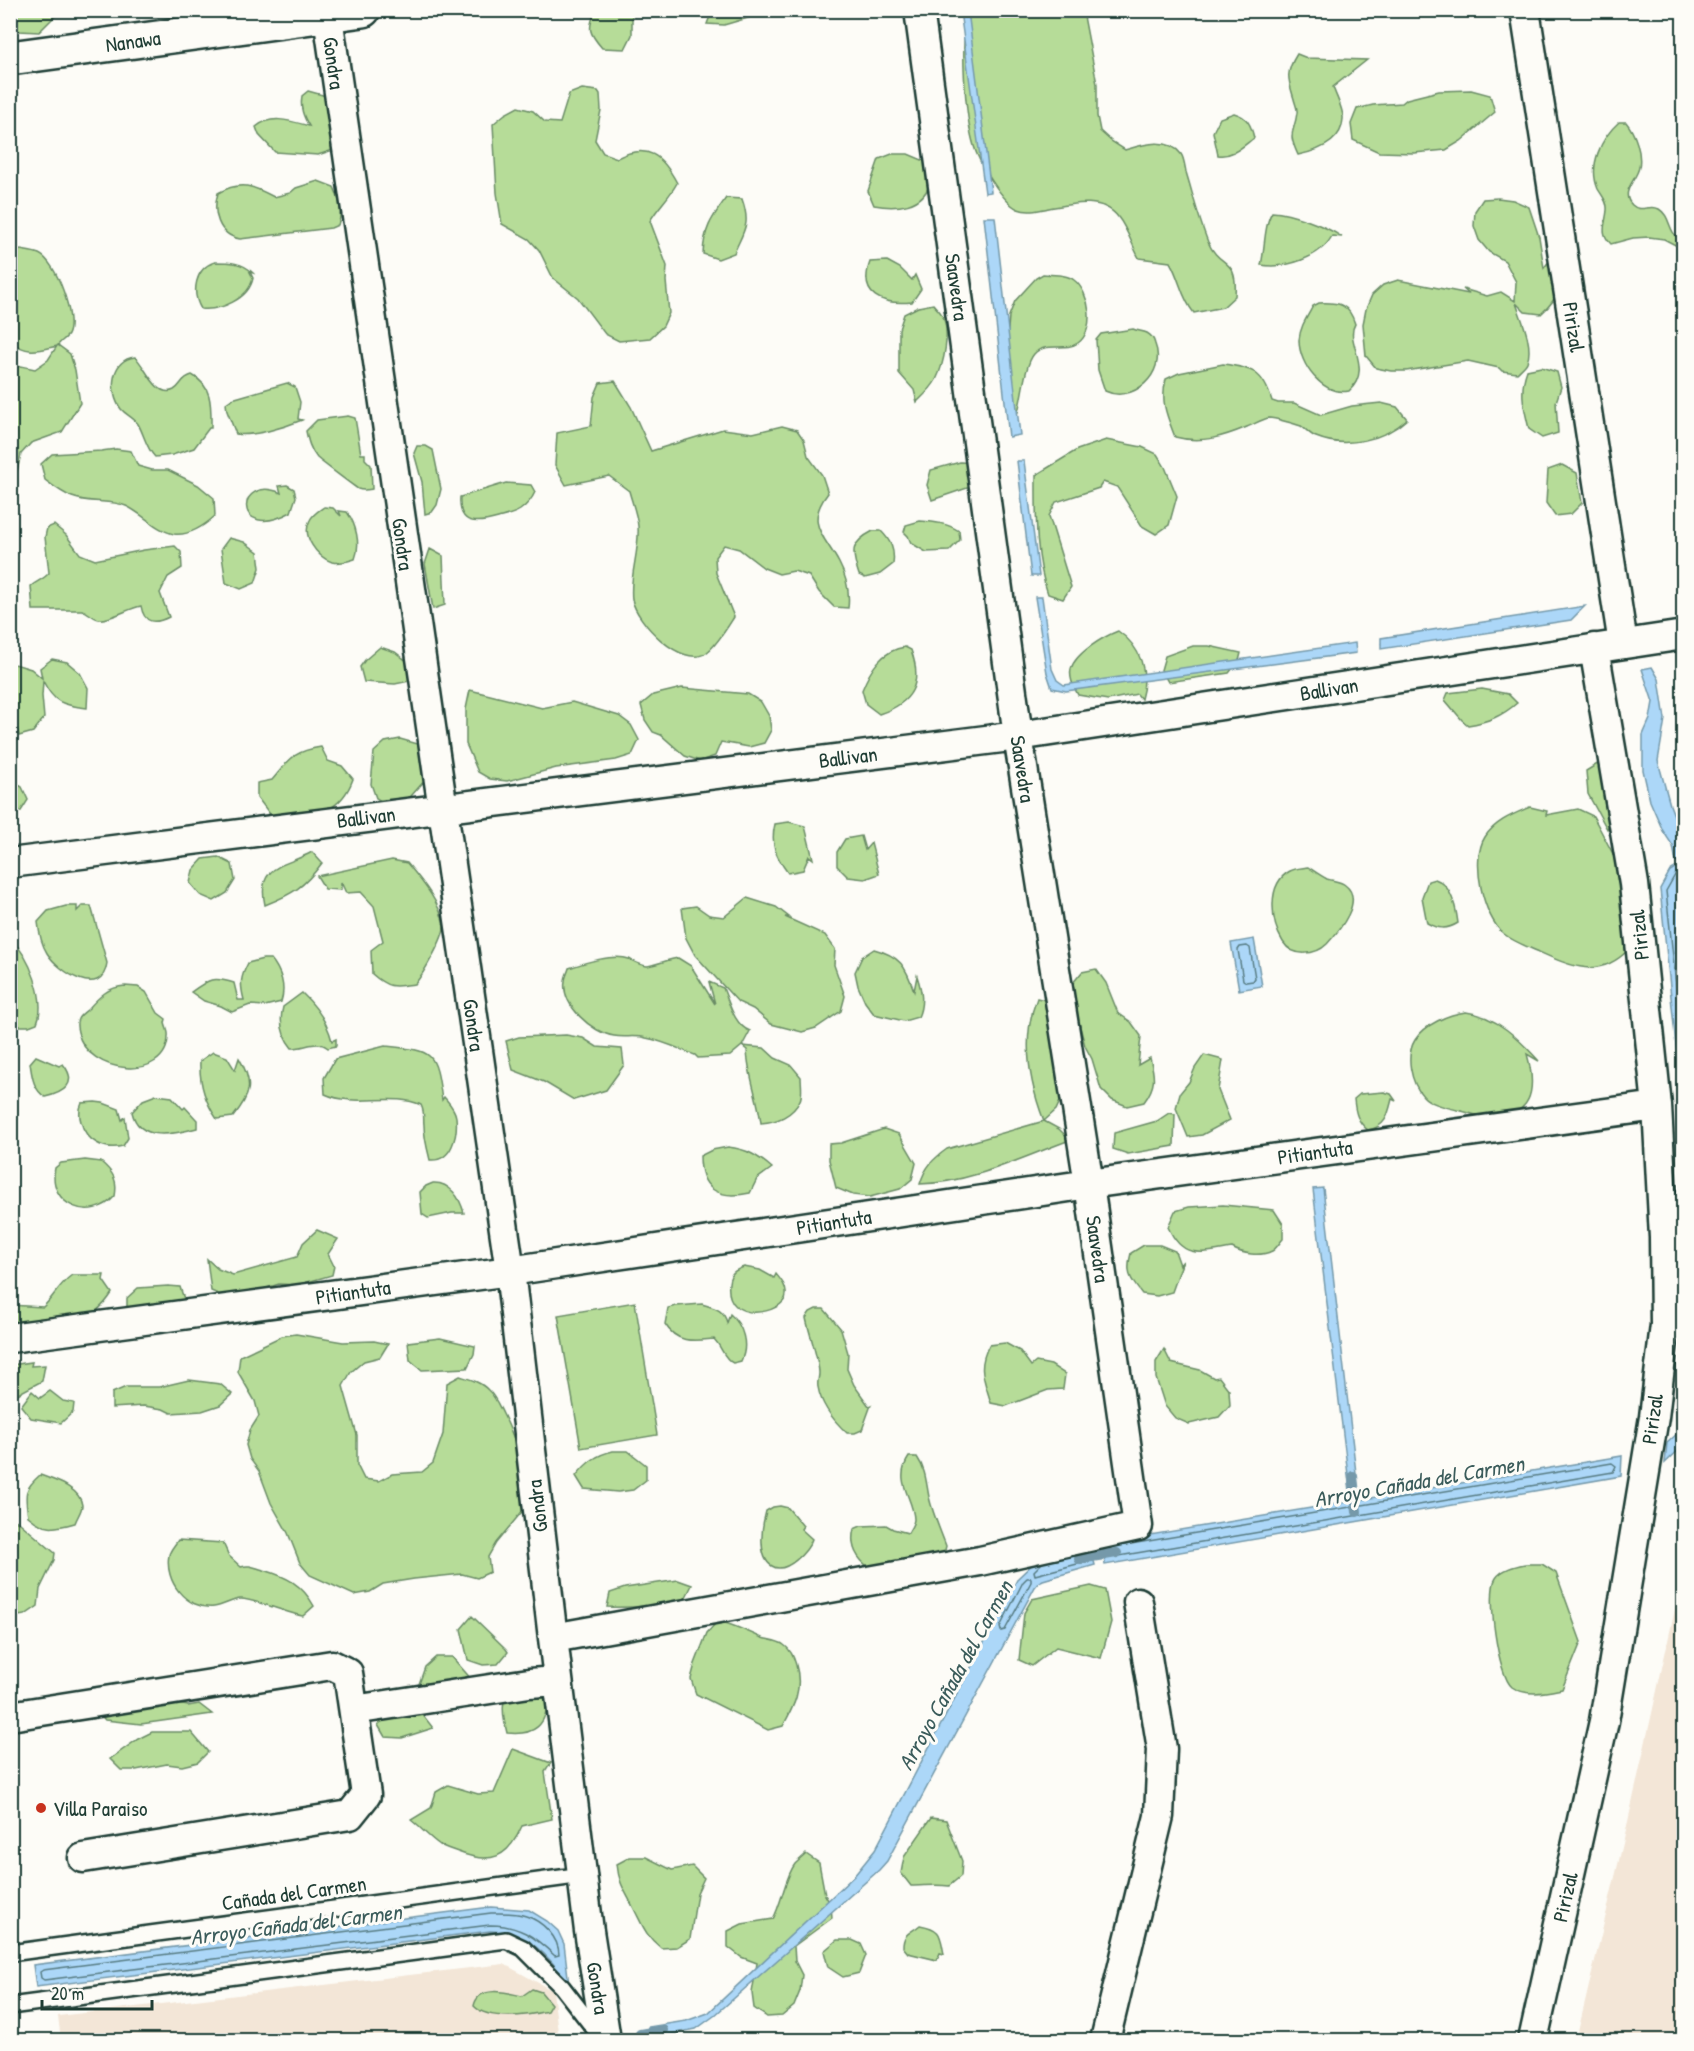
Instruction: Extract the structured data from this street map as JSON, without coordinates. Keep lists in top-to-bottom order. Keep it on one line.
{"streets":{"street":["Nanawa","Gondra","Saavedra","Pirizal","Ballivan","Pitiantuta"],"lane":["Cañada del Carmen"]},"crossings":[["Nanawa","Gondra"],["Gondra","Saavedra"],["Gondra","Ballivan"],["Gondra","Pitiantuta"],["Gondra","Cañada del Carmen"],["Saavedra","Ballivan"],["Saavedra","Pitiantuta"],["Pirizal","Ballivan"],["Pirizal","Pitiantuta"]],"water":["Arroyo Cañada del Carmen"],"places":["Villa Paraiso"],"scale_bar":"20 m"}
